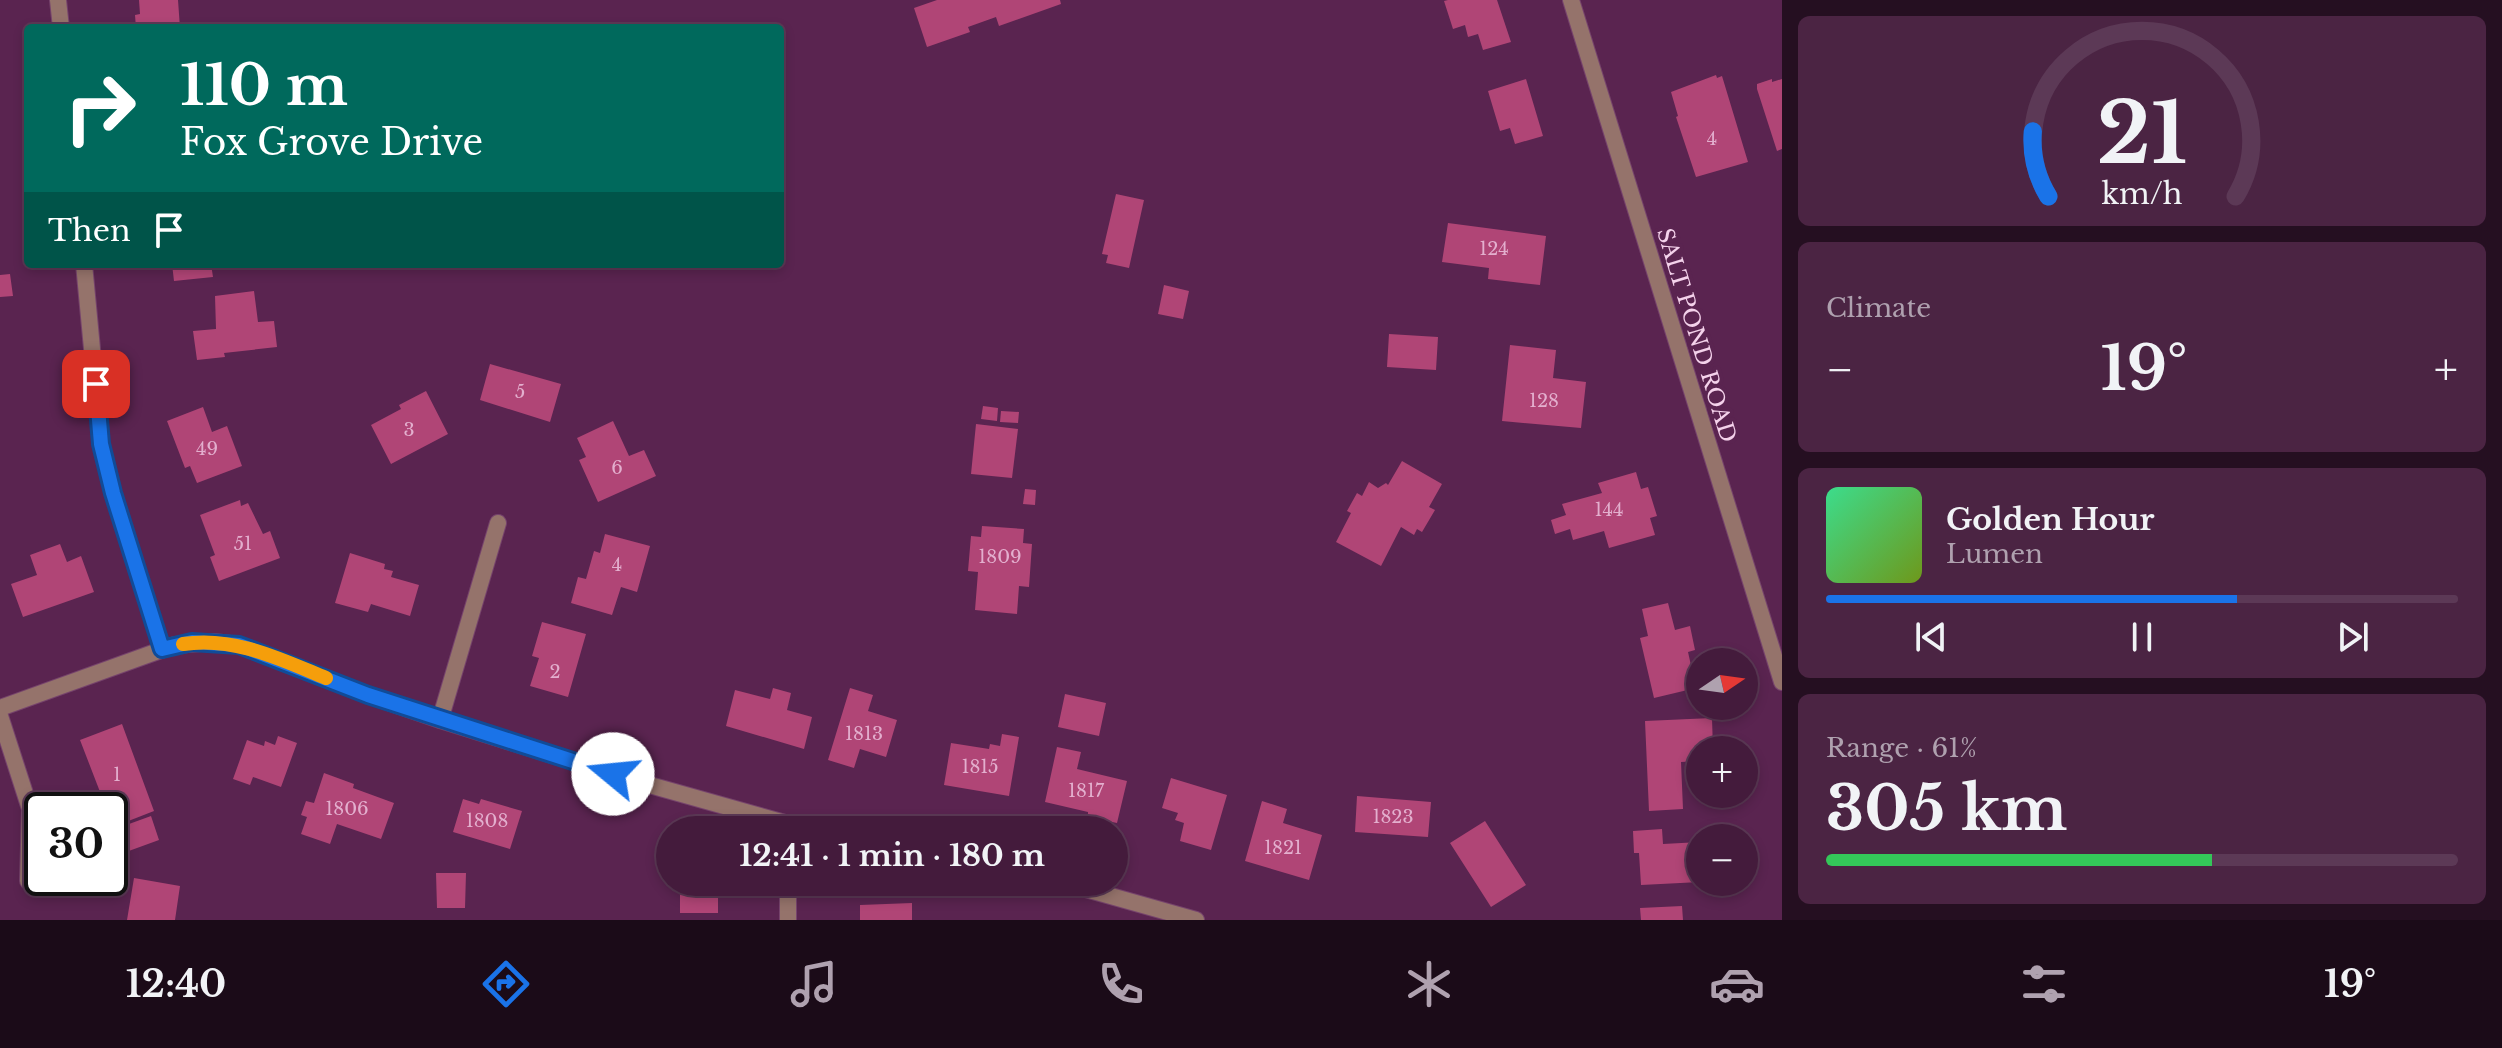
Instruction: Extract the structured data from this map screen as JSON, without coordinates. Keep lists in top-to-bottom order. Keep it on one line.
{"streets":{"street":["SALT POND ROAD"]},"house_numbers":["4","124","5","128","3","49","6","144","51","1809","4","2","1813","1815","1","1817","1806","1823","1808","1821"],"north":"right","page":{"turn":["110 m","Fox Grove Drive"],"then":"Then","tile":["Climate",["Range · 61%","305 km"]],"heat":["−","19°","+"],"song":["Golden Hour","Lumen"],"map_buttons":["+","−"],"limit":"30","trip":"12:41 · 1 min · 180 m","tabs":["12:40","19°"],"gauge":["21","km/h"]}}
